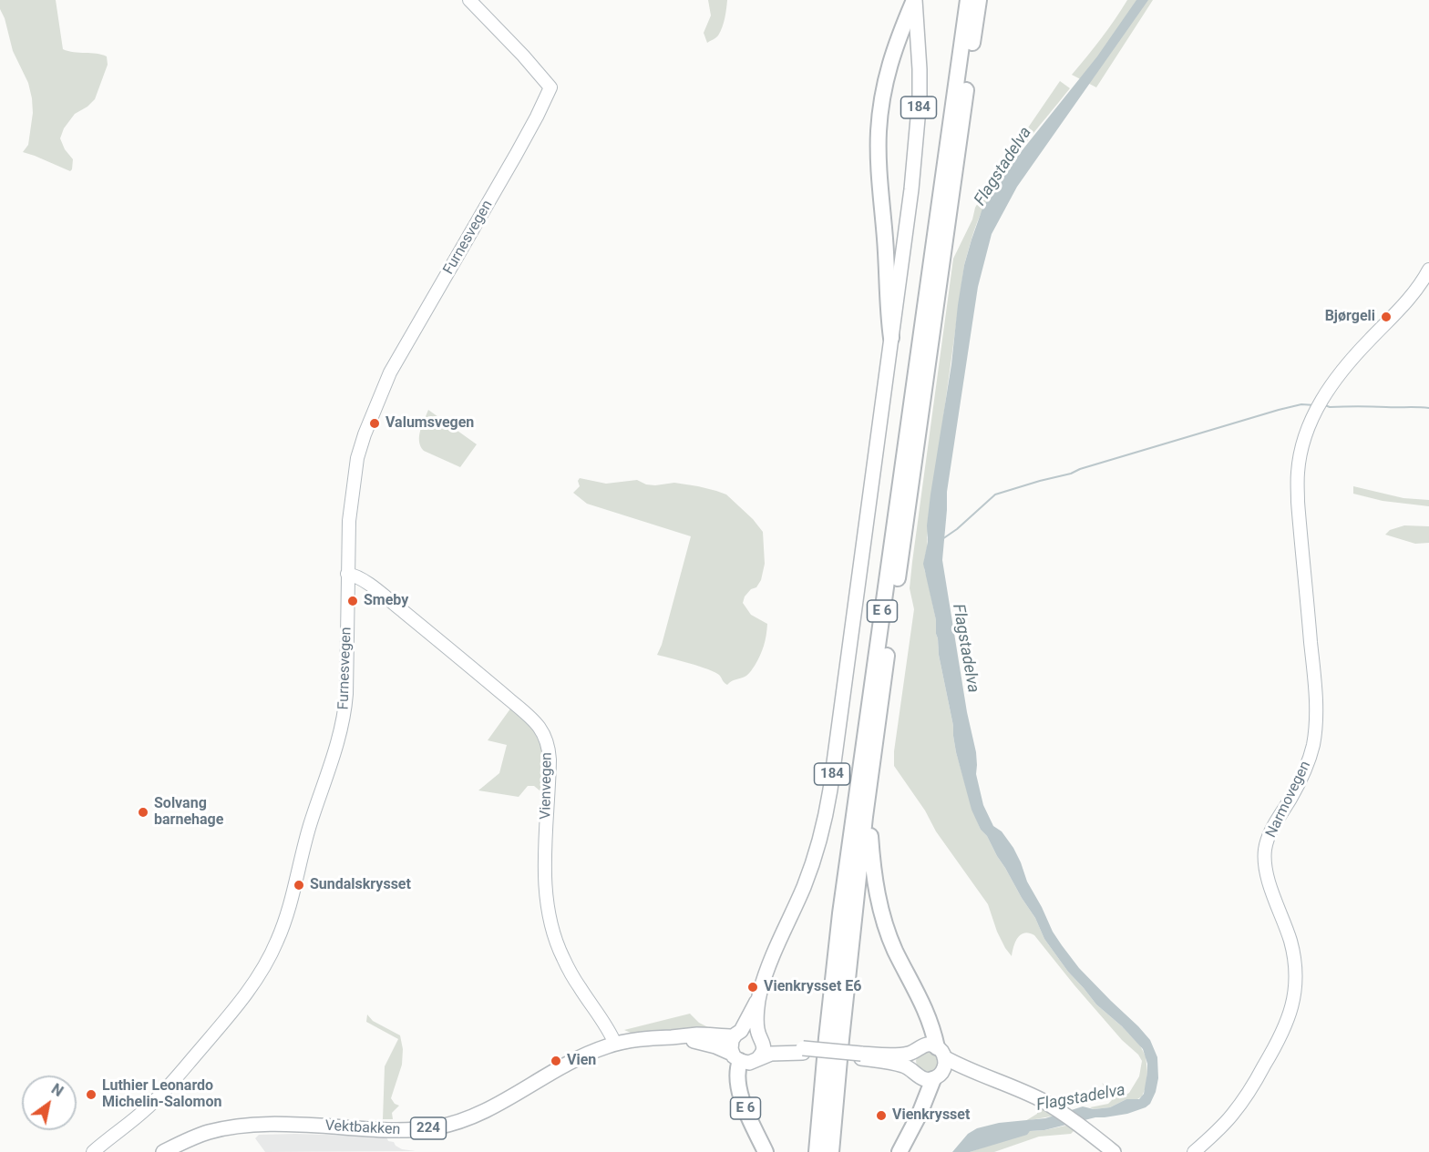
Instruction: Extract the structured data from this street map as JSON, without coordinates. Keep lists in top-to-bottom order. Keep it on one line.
{"streets":{"highway":["E 6"],"main road":["184","Furnesvegen","Vienvegen","Narmovegen","Vektbakken","224"]},"crossings":[["184","E 6"],["184","Vektbakken"],["184","224"],["Furnesvegen","Vienvegen"],["E 6","Vektbakken"],["E 6","224"],["Vienvegen","Vektbakken"],["Vektbakken","224"]],"water":["Flagstadelva"],"places":["Bjørgeli","Valumsvegen","Smeby","Solvang barnehage","Sundalskrysset","Vienkrysset E6","Vien","Luthier Leonardo Michelin-Salomon","Vienkrysset"],"north":"top right"}
